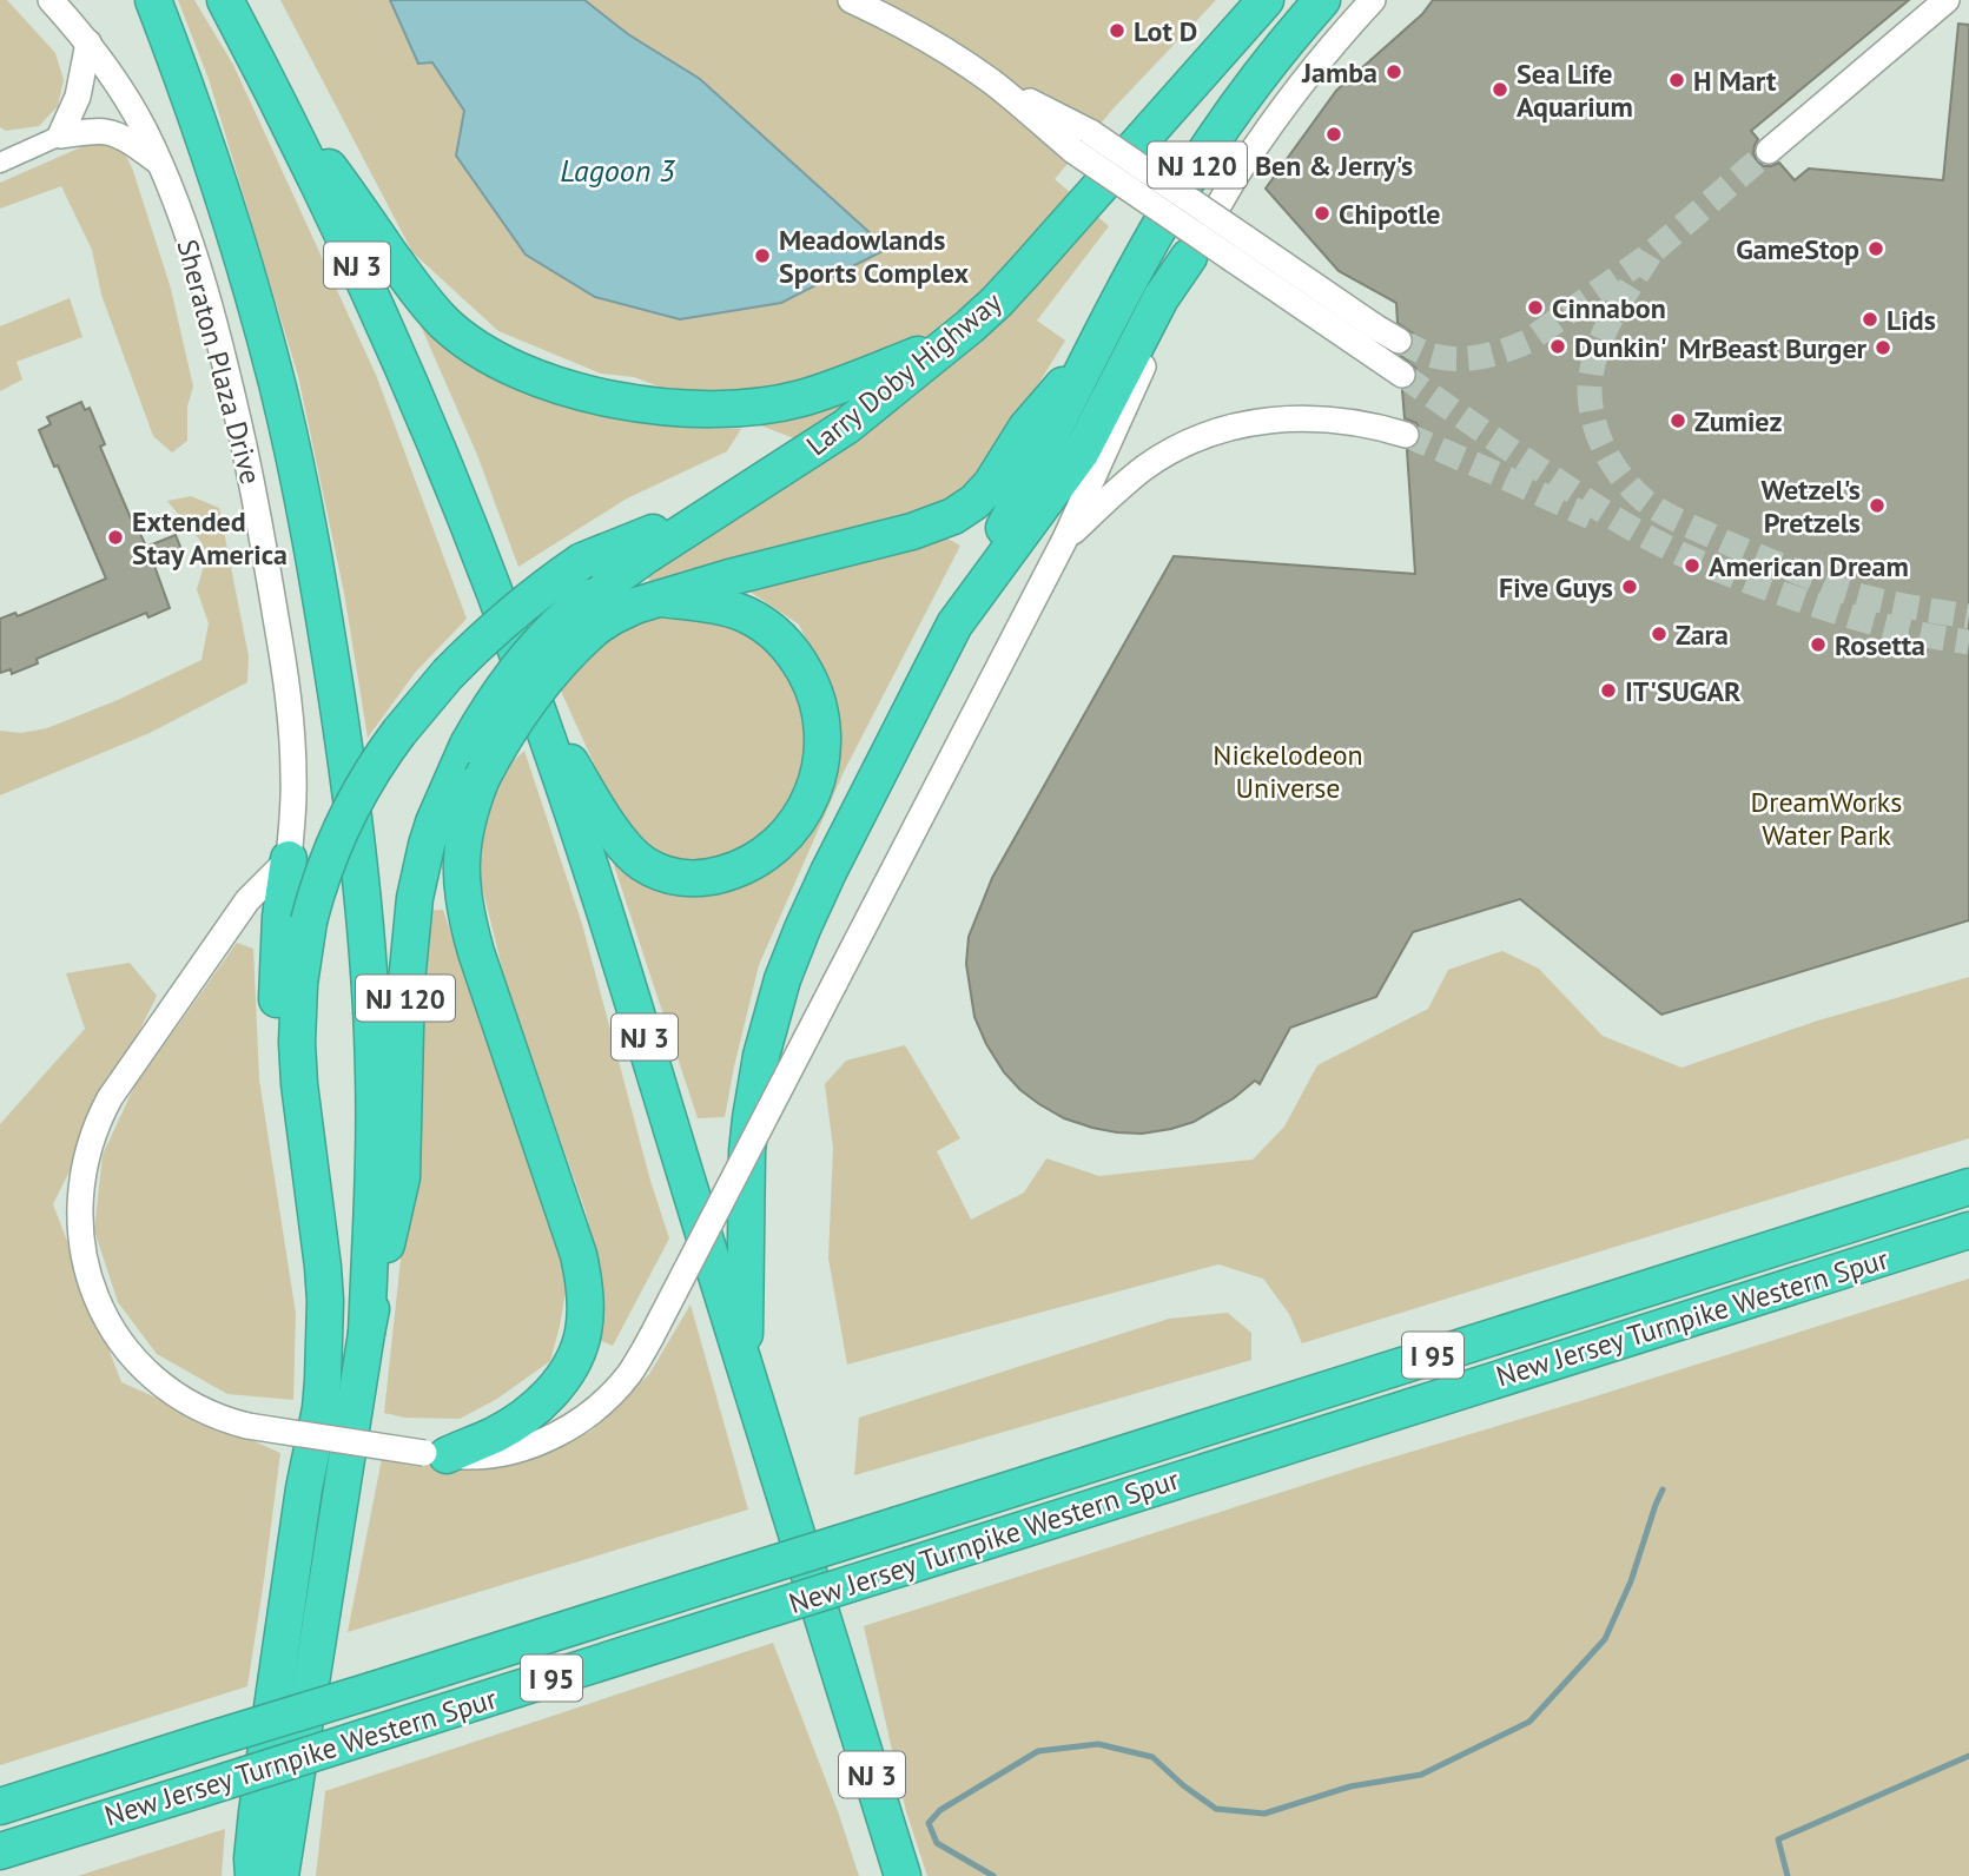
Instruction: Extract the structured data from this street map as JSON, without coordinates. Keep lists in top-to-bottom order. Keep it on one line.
{"streets":{"highway":["NJ 120","NJ 3","Larry Doby Highway","New Jersey Turnpike Western Spur","I 95"],"street":["Sheraton Plaza Drive"]},"crossings":[["NJ 120","NJ 3"],["NJ 120","Larry Doby Highway"]],"water":["Lagoon 3"],"parks":["Nickelodeon Universe","DreamWorks Water Park"],"places":["Lot D","Jamba","H Mart","Sea Life Aquarium","Ben & Jerry's","Chipotle","GameStop","Meadowlands Sports Complex","Cinnabon","Lids","Dunkin'","MrBeast Burger","Zumiez","Wetzel's Pretzels","Extended Stay America","American Dream","Five Guys","Zara","Rosetta","IT'SUGAR"]}
